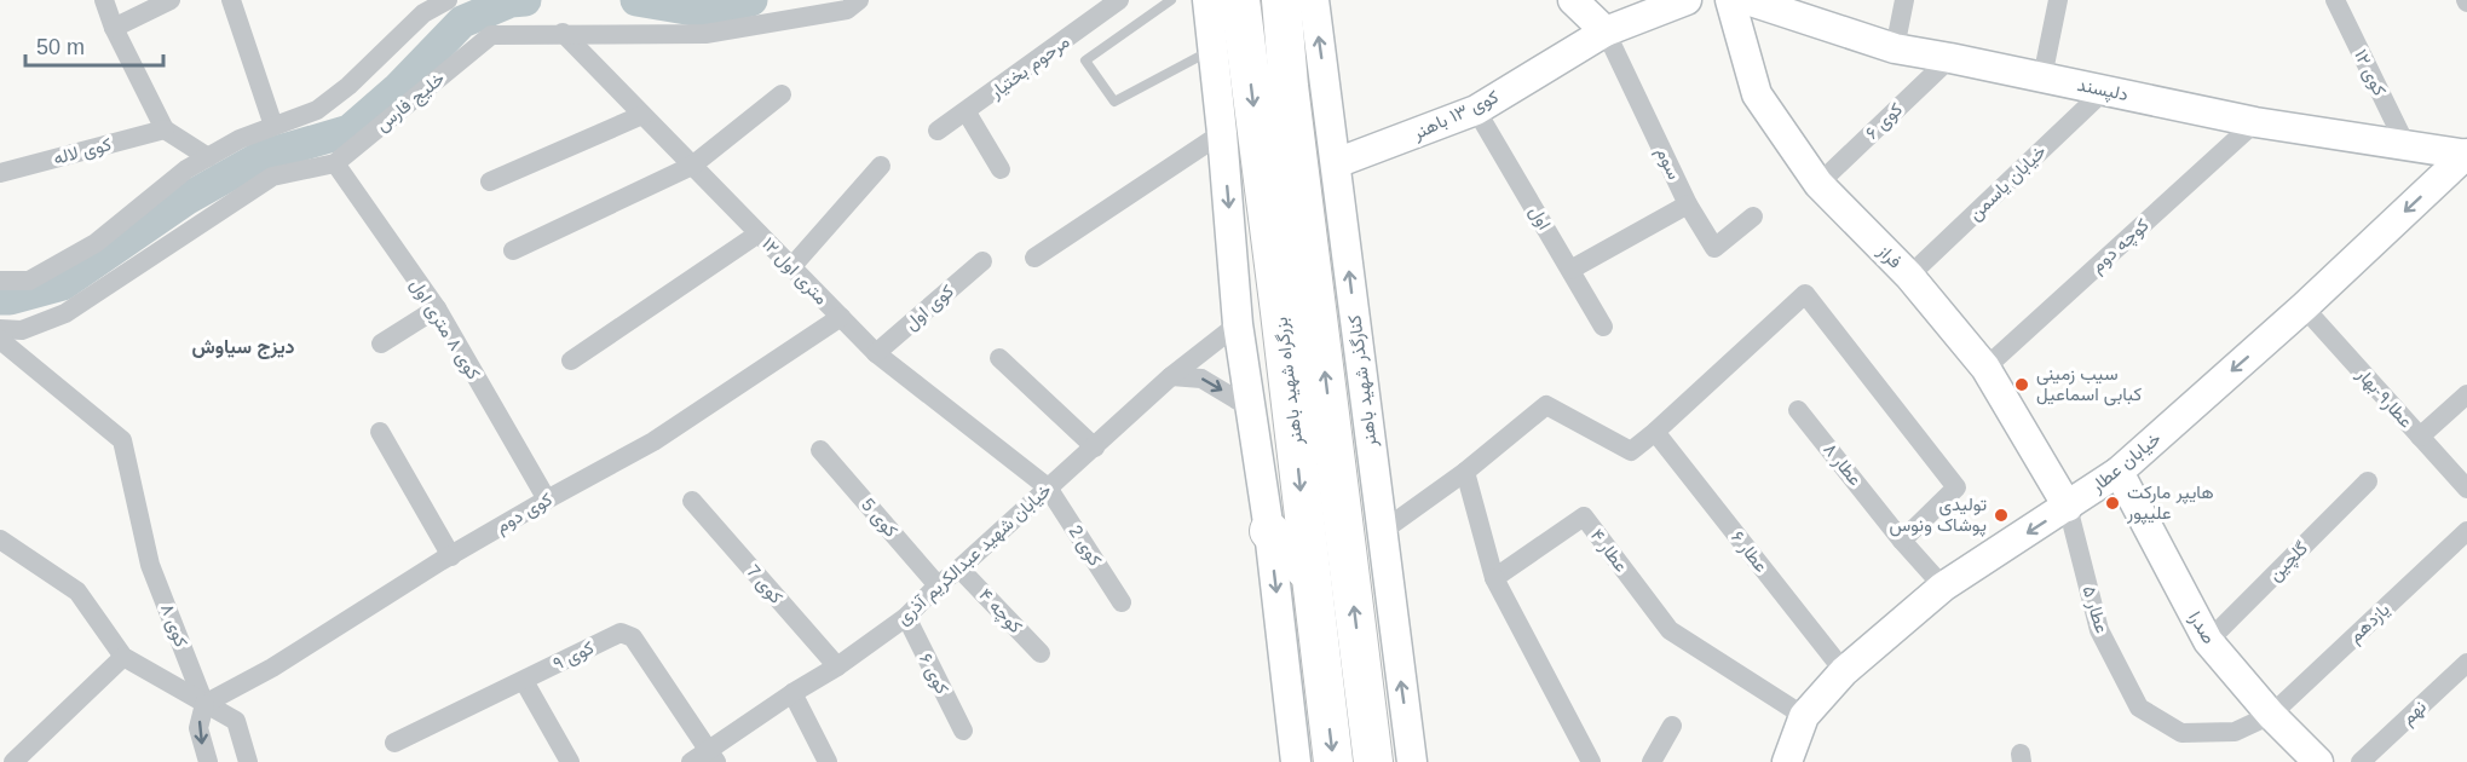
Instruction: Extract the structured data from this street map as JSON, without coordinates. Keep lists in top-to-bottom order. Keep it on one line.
{"streets":{"highway":["بزرگراه شهید باهنر"],"main road":["دلپسند","کوی ۱۳ باهنر","فراز","کنارگذر شهید باهنر","خیابان عطار","صدرا"],"street":["مرحوم بختیار","کوی ۱۲","خلیج فارس","کوی ۶","کوی لاله","سوم","خیابان یاسمن","اول","کوچه دوم","۱۲ متری اول","کوی اول","کوی ۸ متری اول","عطار۹-بهار","عطار ۸","کوی دوم","کوی 5","کوی 2","عطار ۴","عطار ۶","خیابان شهید عبدالکریم آذری","گلچین","کوی 7","عطار ۵","کوچه ۴","یازدهم","کوی ۸","کوی ۹","نهم"]},"crossings":[["کوی ۱۲","دلپسند"],["دلپسند","کوی ۶"],["دلپسند","خیابان یاسمن"],["دلپسند","کوچه دوم"],["دلپسند","خیابان عطار"],["خلیج فارس","۱۲ متری اول"],["خلیج فارس","کوی ۸ متری اول"],["کوی ۱۳ باهنر","سوم"],["کوی ۱۳ باهنر","اول"],["کوی ۱۳ باهنر","کنارگذر شهید باهنر"],["کوی ۶","فراز"],["کوی ۶","خیابان شهید عبدالکریم آذری"],["خیابان یاسمن","فراز"],["کوچه دوم","فراز"],["فراز","خیابان عطار"],["فراز","عطار ۵"],["۱۲ متری اول","کوی اول"],["۱۲ متری اول","کوی دوم"],["۱۲ متری اول","کوی 2"],["۱۲ متری اول","خیابان شهید عبدالکریم آذری"],["کوی ۸ متری اول","کوی دوم"],["بزرگراه شهید باهنر","کنارگذر شهید باهنر"],["عطار۹-بهار","خیابان عطار"],["خیابان عطار","عطار ۸"],["خیابان عطار","عطار ۴"],["خیابان عطار","عطار ۶"],["خیابان عطار","عطار ۵"],["خیابان عطار","صدرا"],["کوی دوم","کوی ۸"],["کوی 5","خیابان شهید عبدالکریم آذری"],["کوی 2","خیابان شهید عبدالکریم آذری"],["خیابان شهید عبدالکریم آذری","کوی 7"],["خیابان شهید عبدالکریم آذری","کوچه ۴"],["خیابان شهید عبدالکریم آذری","کوی ۹"],["گلچین","صدرا"],["عطار ۵","یازدهم"],["یازدهم","صدرا"]],"one_way":["خیابان عطار"],"districts":["دیزج سیاوش"],"places":["سیب زمینی کبابی اسماعیل","هایپر مارکت علیپور","تولیدی پوشاک ونوس"],"scale_bar":"50 m"}
